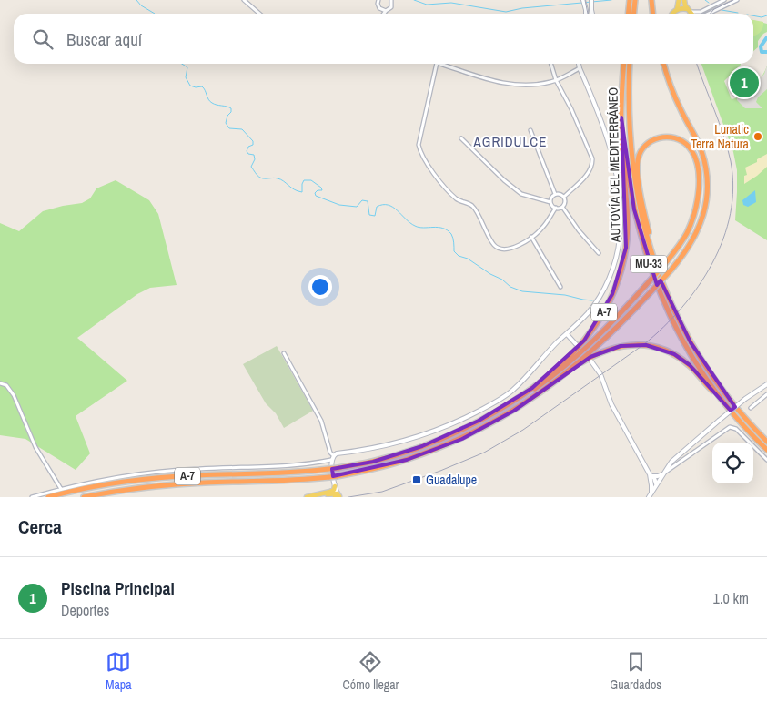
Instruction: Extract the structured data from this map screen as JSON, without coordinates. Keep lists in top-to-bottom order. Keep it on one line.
{"streets":{"highway":["AUTOVÍA DEL MEDITERRÁNEO","MU-33","A-7"]},"crossings":[["AUTOVÍA DEL MEDITERRÁNEO","MU-33"]],"districts":["AGRIDULCE"],"places":{"other":["Lunatic Terra Natura"],"transit":["Guadalupe"]},"page":{"search":"Buscar aquí","pins":"1","heading":"Cerca","list":[{"mark":"1","name":"Piscina Principal","note":"Deportes","value":"1.0 km"}],"nav":["Mapa","Cómo llegar","Guardados"]}}
